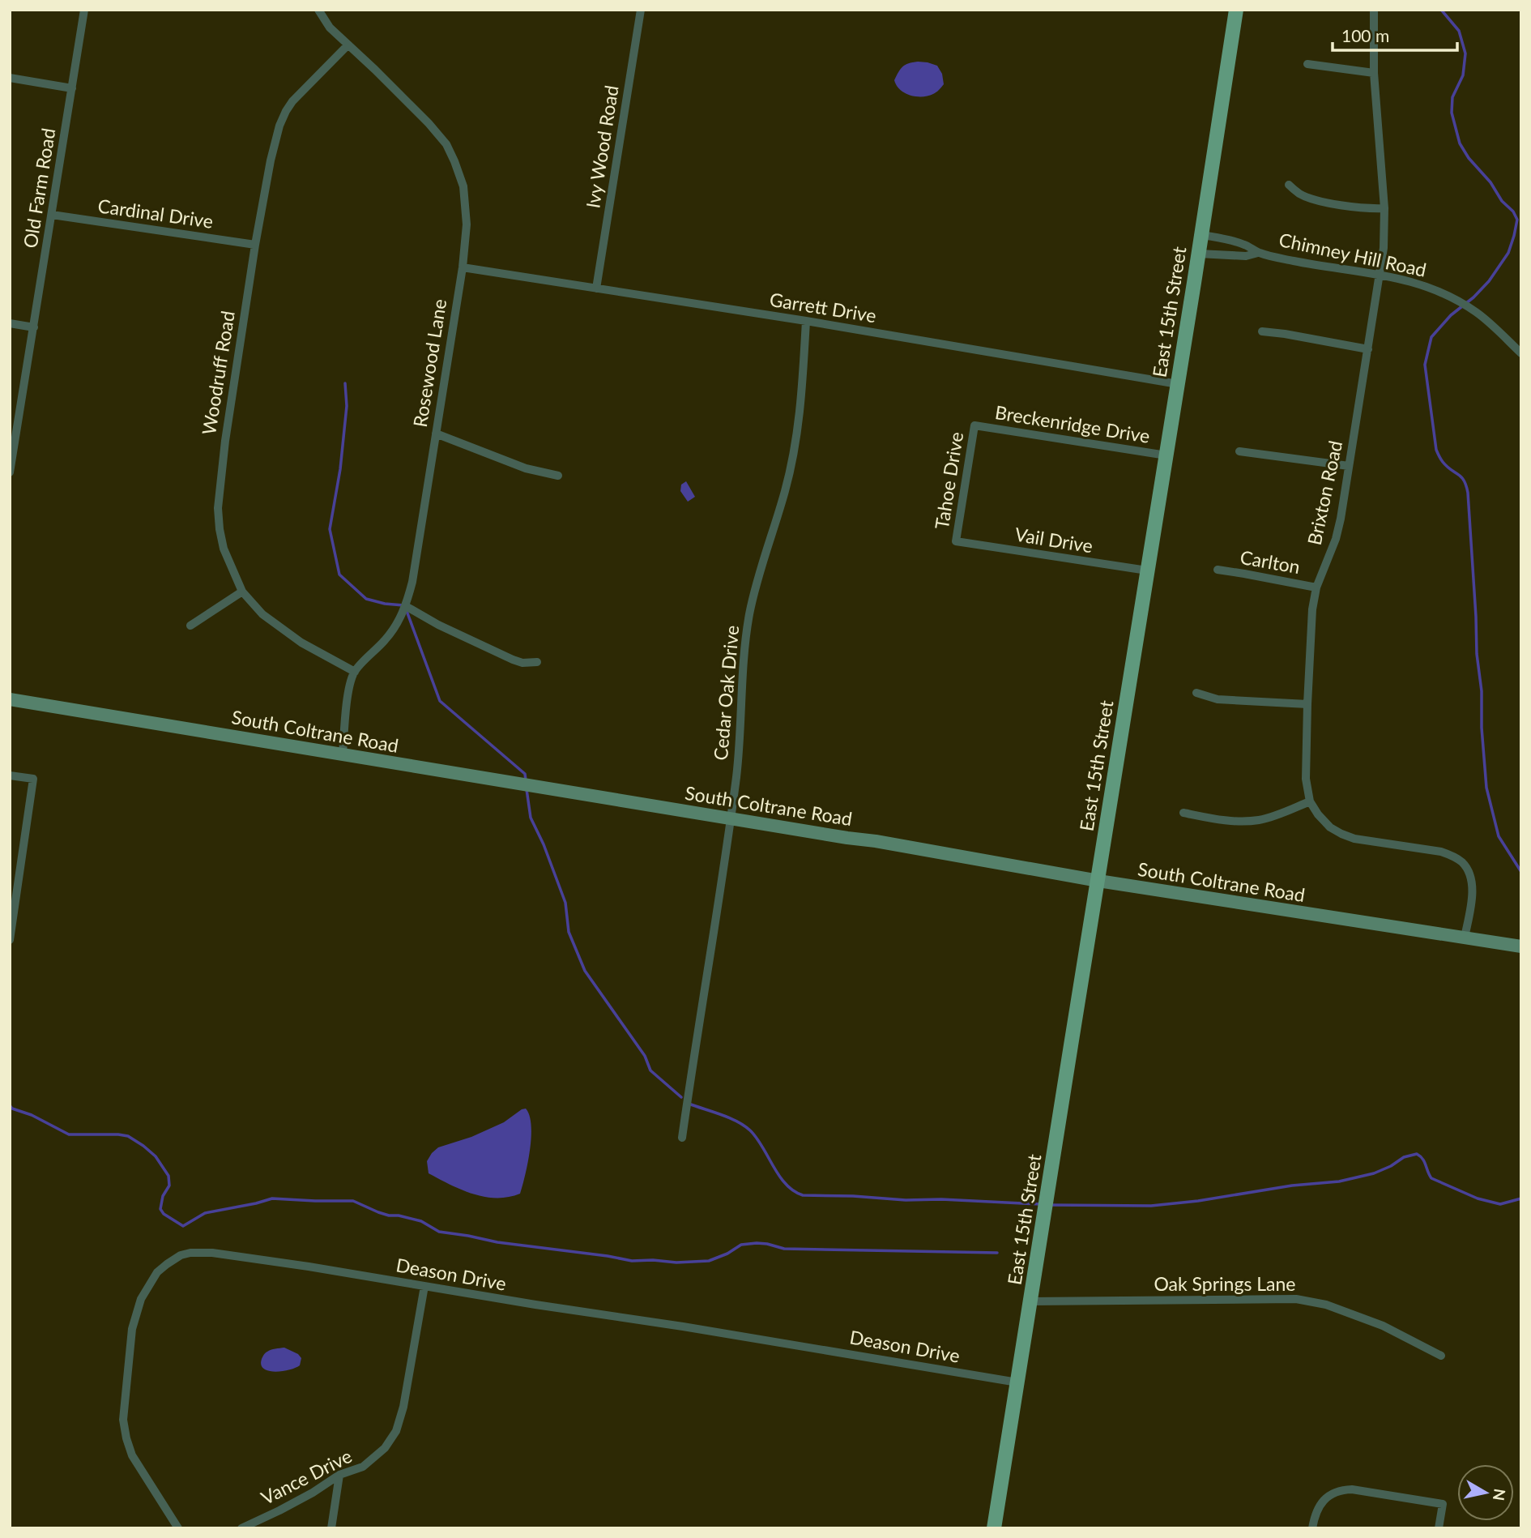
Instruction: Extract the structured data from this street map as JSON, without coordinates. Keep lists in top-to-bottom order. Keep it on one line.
{"streets":{"main road":["East 15th Street","South Coltrane Road"],"street":["Ivy Wood Road","Old Farm Road","Cardinal Drive","Chimney Hill Road","Garrett Drive","Rosewood Lane","Woodruff Road","Breckenridge Drive","Tahoe Drive","Brixton Road","Vail Drive","Carlton","Cedar Oak Drive","Deason Drive","Oak Springs Lane","Vance Drive"]},"crossings":[["Ivy Wood Road","Garrett Drive"],["Old Farm Road","Cardinal Drive"],["Cardinal Drive","Woodruff Road"],["Chimney Hill Road","Brixton Road"],["Garrett Drive","East 15th Street"],["Garrett Drive","Rosewood Lane"],["Garrett Drive","Cedar Oak Drive"],["East 15th Street","Breckenridge Drive"],["East 15th Street","Vail Drive"],["East 15th Street","South Coltrane Road"],["East 15th Street","Deason Drive"],["East 15th Street","Oak Springs Lane"],["Rosewood Lane","Woodruff Road"],["Rosewood Lane","South Coltrane Road"],["Breckenridge Drive","Tahoe Drive"],["Tahoe Drive","Vail Drive"],["Brixton Road","Carlton"],["Brixton Road","South Coltrane Road"],["Cedar Oak Drive","South Coltrane Road"],["Deason Drive","Vance Drive"]],"scale_bar":"100 m","north":"right"}
